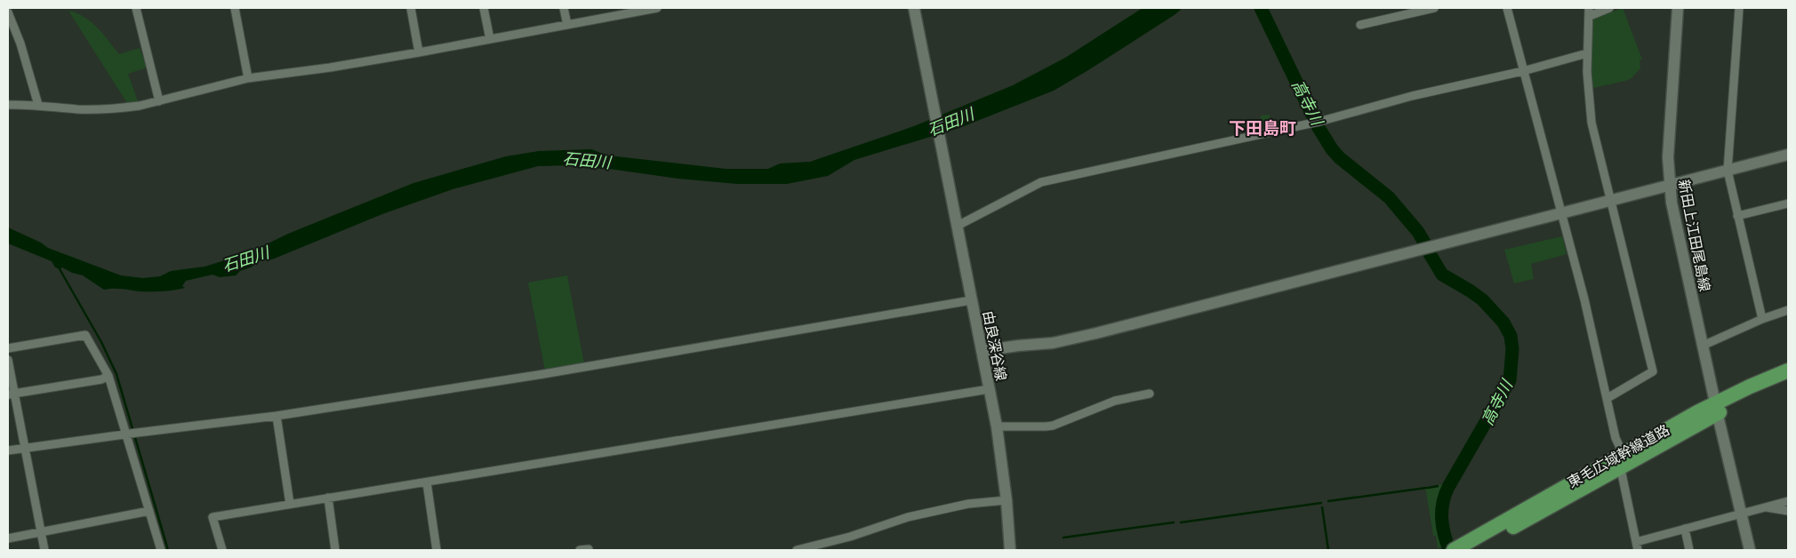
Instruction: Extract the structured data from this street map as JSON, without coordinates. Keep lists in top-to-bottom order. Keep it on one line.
{"streets":{"highway":["東毛広域幹線道路"],"street":["新田上江田尾島線","由良深谷線"]},"crossings":[["新田上江田尾島線","東毛広域幹線道路"]],"districts":["下田島町"],"water":["高寺川","石田川"]}
